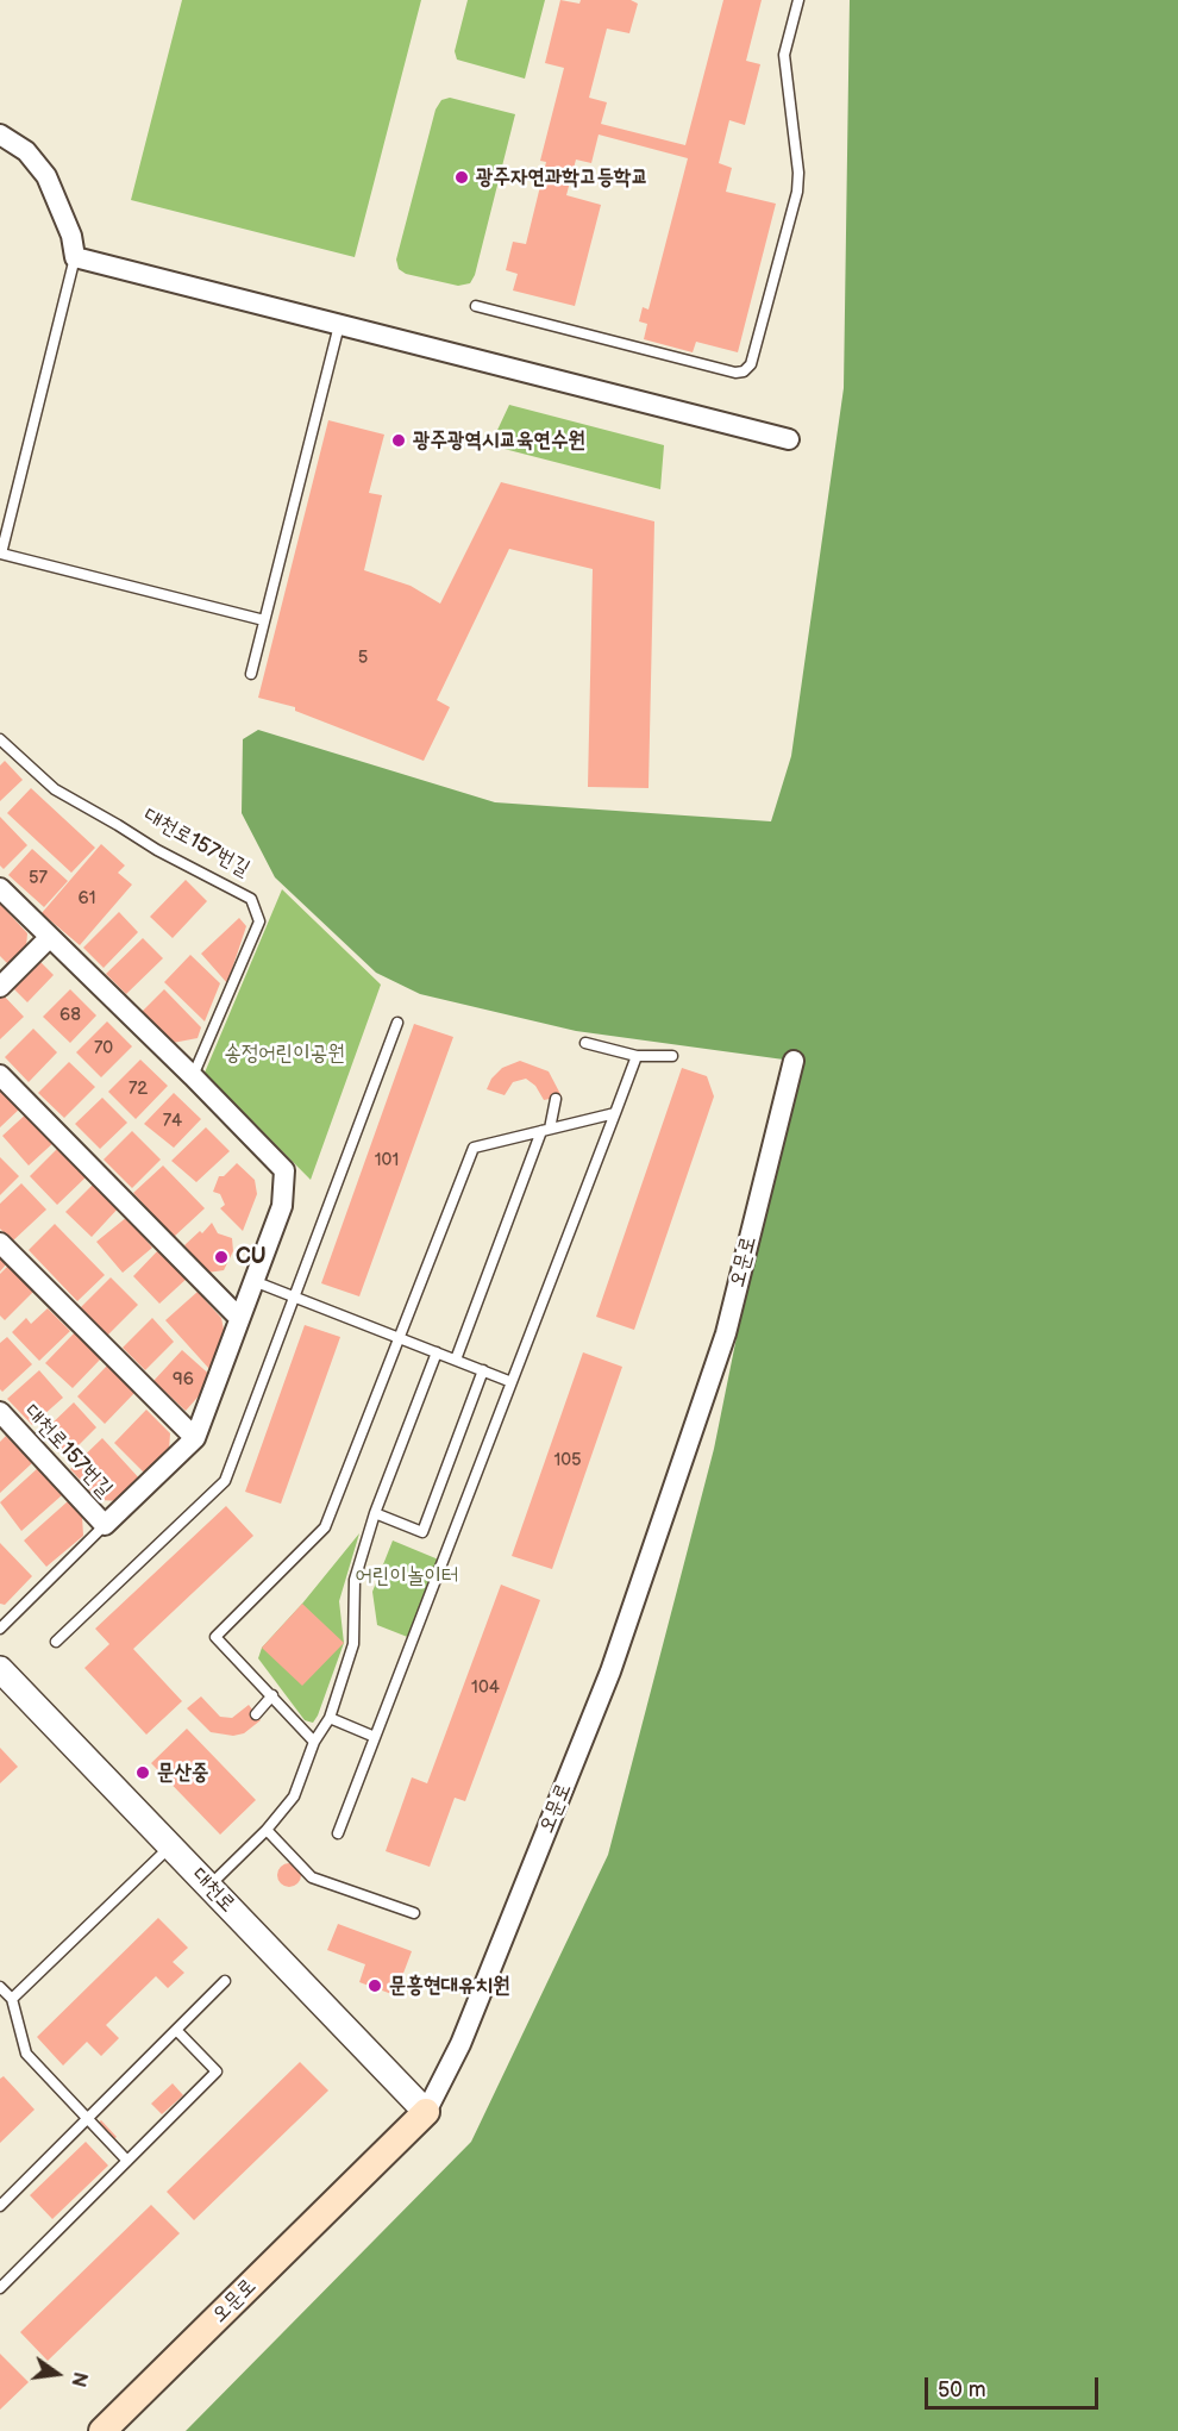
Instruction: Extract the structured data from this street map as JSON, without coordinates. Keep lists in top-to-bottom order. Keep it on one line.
{"streets":{"main road":["오문로"],"street":["대천로157번길","대천로"]},"crossings":[["오문로","대천로"]],"parks":["송정어린이공원","어린이놀이터"],"places":["광주자연과학고등학교","광주광역시교육연수원","CU","문산중","문흥현대유치원"],"house_numbers":["5","57","61","68","70","72","74","101","96","105","104"],"scale_bar":"50 m","north":"right"}
